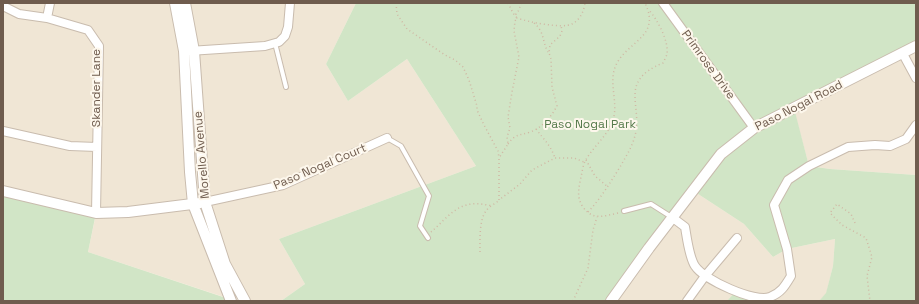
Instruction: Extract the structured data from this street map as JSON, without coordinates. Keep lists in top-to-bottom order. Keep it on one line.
{"streets":{"street":["Primrose Drive","Skander Lane","Paso Nogal Road","Morello Avenue","Paso Nogal Court"]},"crossings":[["Primrose Drive","Paso Nogal Road"],["Morello Avenue","Paso Nogal Court"]],"parks":["Paso Nogal Park"]}
